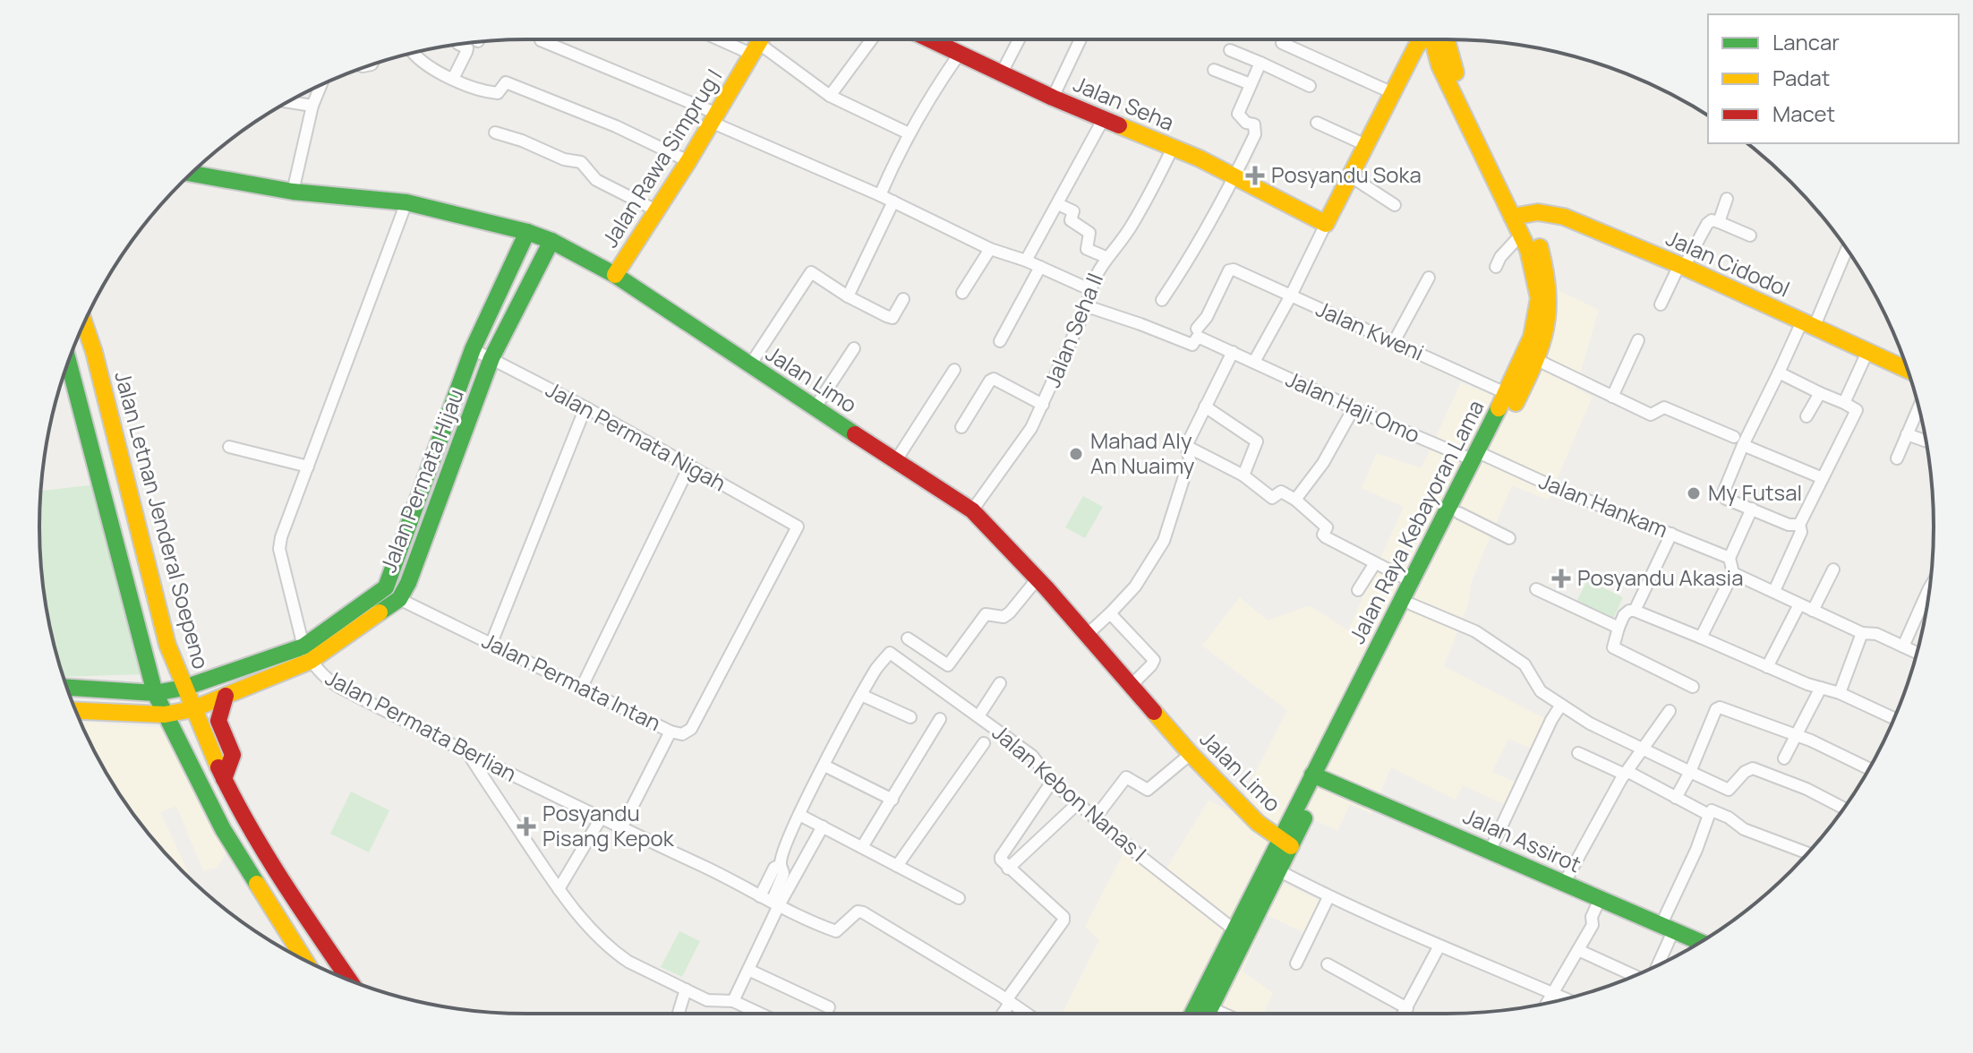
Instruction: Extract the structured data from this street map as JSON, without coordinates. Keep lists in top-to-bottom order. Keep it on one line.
{"streets":{"street":["Jalan Seha","Jalan Rawa Simprug I","Jalan Cidodol","Jalan Seha II","Jalan Kweni","Jalan Limo","Jalan Haji Omo","Jalan Permata Nigah","Jalan Permata Hijau","Jalan Hankam","Jalan Letnan Jenderal Soepeno","Jalan Raya Kebayoran Lama","Jalan Permata Intan","Jalan Permata Berlian","Jalan Kebon Nanas I","Jalan Assirot"]},"crossings":[["Jalan Seha","Jalan Seha II"],["Jalan Rawa Simprug I","Jalan Limo"],["Jalan Cidodol","Jalan Raya Kebayoran Lama"],["Jalan Seha II","Jalan Limo"],["Jalan Seha II","Jalan Haji Omo"],["Jalan Kweni","Jalan Haji Omo"],["Jalan Kweni","Jalan Raya Kebayoran Lama"],["Jalan Limo","Jalan Permata Hijau"],["Jalan Limo","Jalan Raya Kebayoran Lama"],["Jalan Haji Omo","Jalan Hankam"],["Jalan Haji Omo","Jalan Raya Kebayoran Lama"],["Jalan Permata Nigah","Jalan Permata Hijau"],["Jalan Permata Nigah","Jalan Permata Intan"],["Jalan Permata Hijau","Jalan Letnan Jenderal Soepeno"],["Jalan Permata Hijau","Jalan Permata Intan"],["Jalan Permata Hijau","Jalan Permata Berlian"],["Jalan Hankam","Jalan Raya Kebayoran Lama"],["Jalan Raya Kebayoran Lama","Jalan Kebon Nanas I"],["Jalan Raya Kebayoran Lama","Jalan Assirot"]],"places":{"health":["Posyandu Soka","Posyandu Akasia","Posyandu Pisang Kepok"],"other":["Mahad Aly An Nuaimy","My Futsal"]},"legend":["Lancar","Padat","Macet"]}
